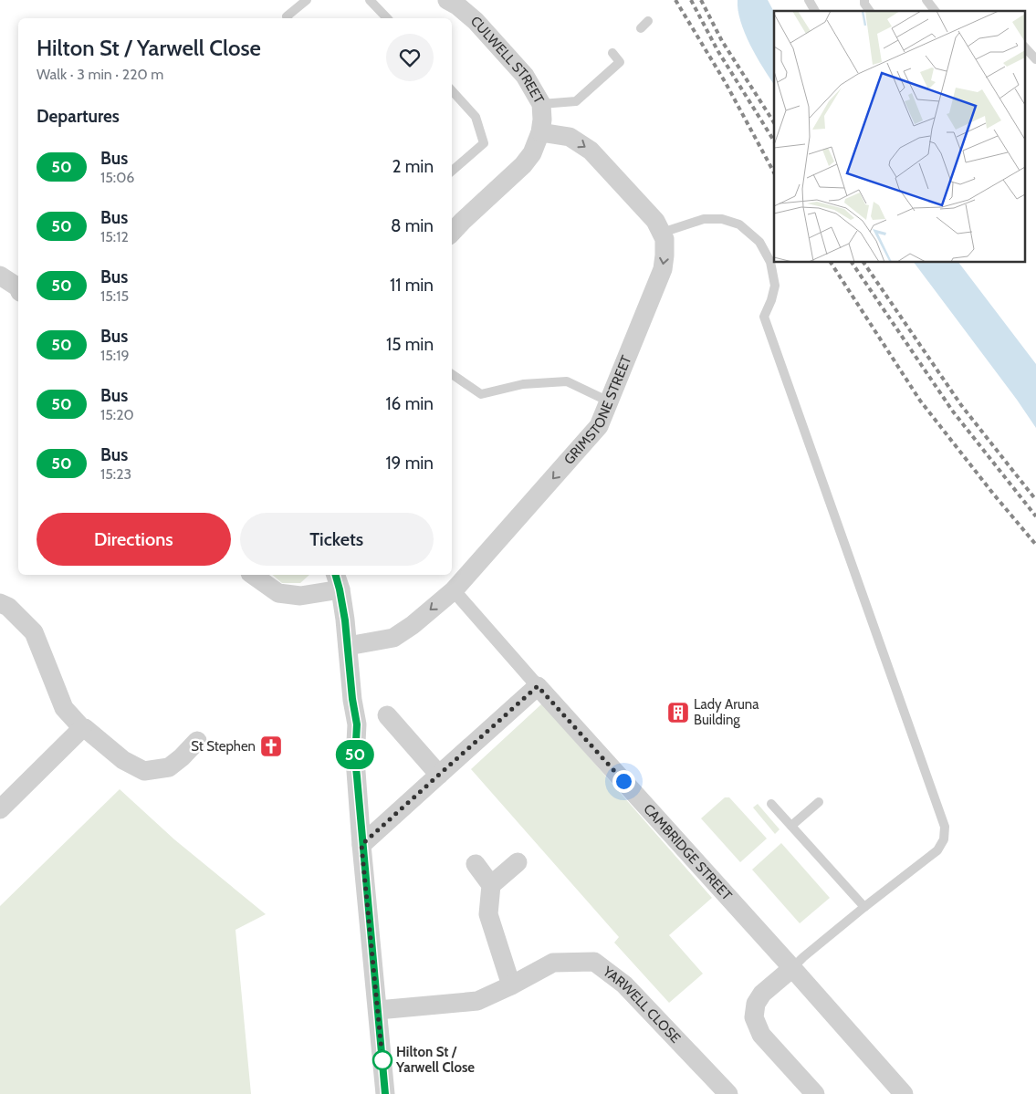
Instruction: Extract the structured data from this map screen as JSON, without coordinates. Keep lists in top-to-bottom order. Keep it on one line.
{"streets":{"street":["CULWELL STREET","GRIMSTONE STREET","CAMBRIDGE STREET","YARWELL CLOSE"]},"crossings":[["CULWELL STREET","GRIMSTONE STREET"],["GRIMSTONE STREET","CAMBRIDGE STREET"]],"places":{"building":["Lady Aruna Building"],"church":["St Stephen"],"other":["Hilton St / Yarwell Close"]},"lines":["bus line 50"],"page":{"on_map":"50","heading":[["Hilton St / Yarwell Close","Walk · 3 min · 220 m"],"Departures"],"list":[{"mark":"50","name":"Bus","note":"15:06","value":"2 min"},{"mark":"50","name":"Bus","note":"15:12","value":"8 min"},{"mark":"50","name":"Bus","note":"15:15","value":"11 min"},{"mark":"50","name":"Bus","note":"15:19","value":"15 min"},{"mark":"50","name":"Bus","note":"15:20","value":"16 min"},{"mark":"50","name":"Bus","note":"15:23","value":"19 min"}],"buttons":["Directions","Tickets"]}}
